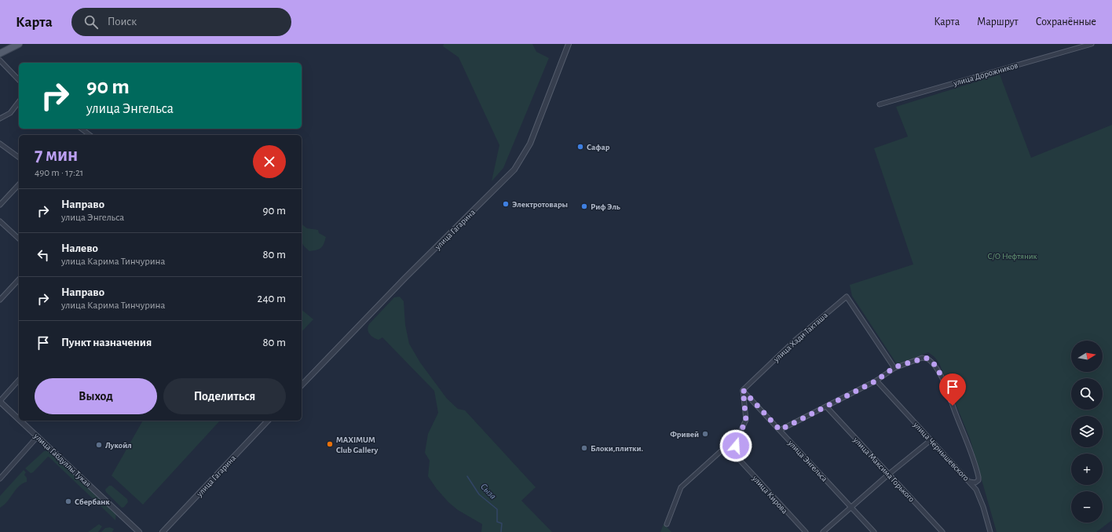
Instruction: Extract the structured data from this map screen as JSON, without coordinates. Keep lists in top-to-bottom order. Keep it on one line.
{"streets":{"street":["улица Дорожников","улица Гагарина","улица Хади Такташа","улица Чернышевского","улица Габдуллы Тукая","улица Энгельса","улица Максима Горького","улица Кирова"]},"crossings":[["улица Хади Такташа","улица Энгельса"]],"water":["Сыза"],"parks":["С/О Нефтяник"],"places":["Сафар","Электротовары","Риф Эль","Фривей","MAXIMUM Club Gallery","Лукойл","Блоки,плитки.","Сбербанк"],"north":"right","page":{"header":"Карта","search":"Поиск","nav":["Карта","Маршрут","Сохранённые"],"turn":["90 m","улица Энгельса"],"heading":["7 мин","490 m · 17:21"],"list":[{"name":"Направо","note":"улица Энгельса","value":"90 m"},{"name":"Налево","note":"улица Карима Тинчурина","value":"80 m"},{"name":"Направо","note":"улица Карима Тинчурина","value":"240 m"},{"name":"Пункт назначения","value":"80 m"}],"map_buttons":["+","−"],"buttons":["Выход","Поделиться"]}}
